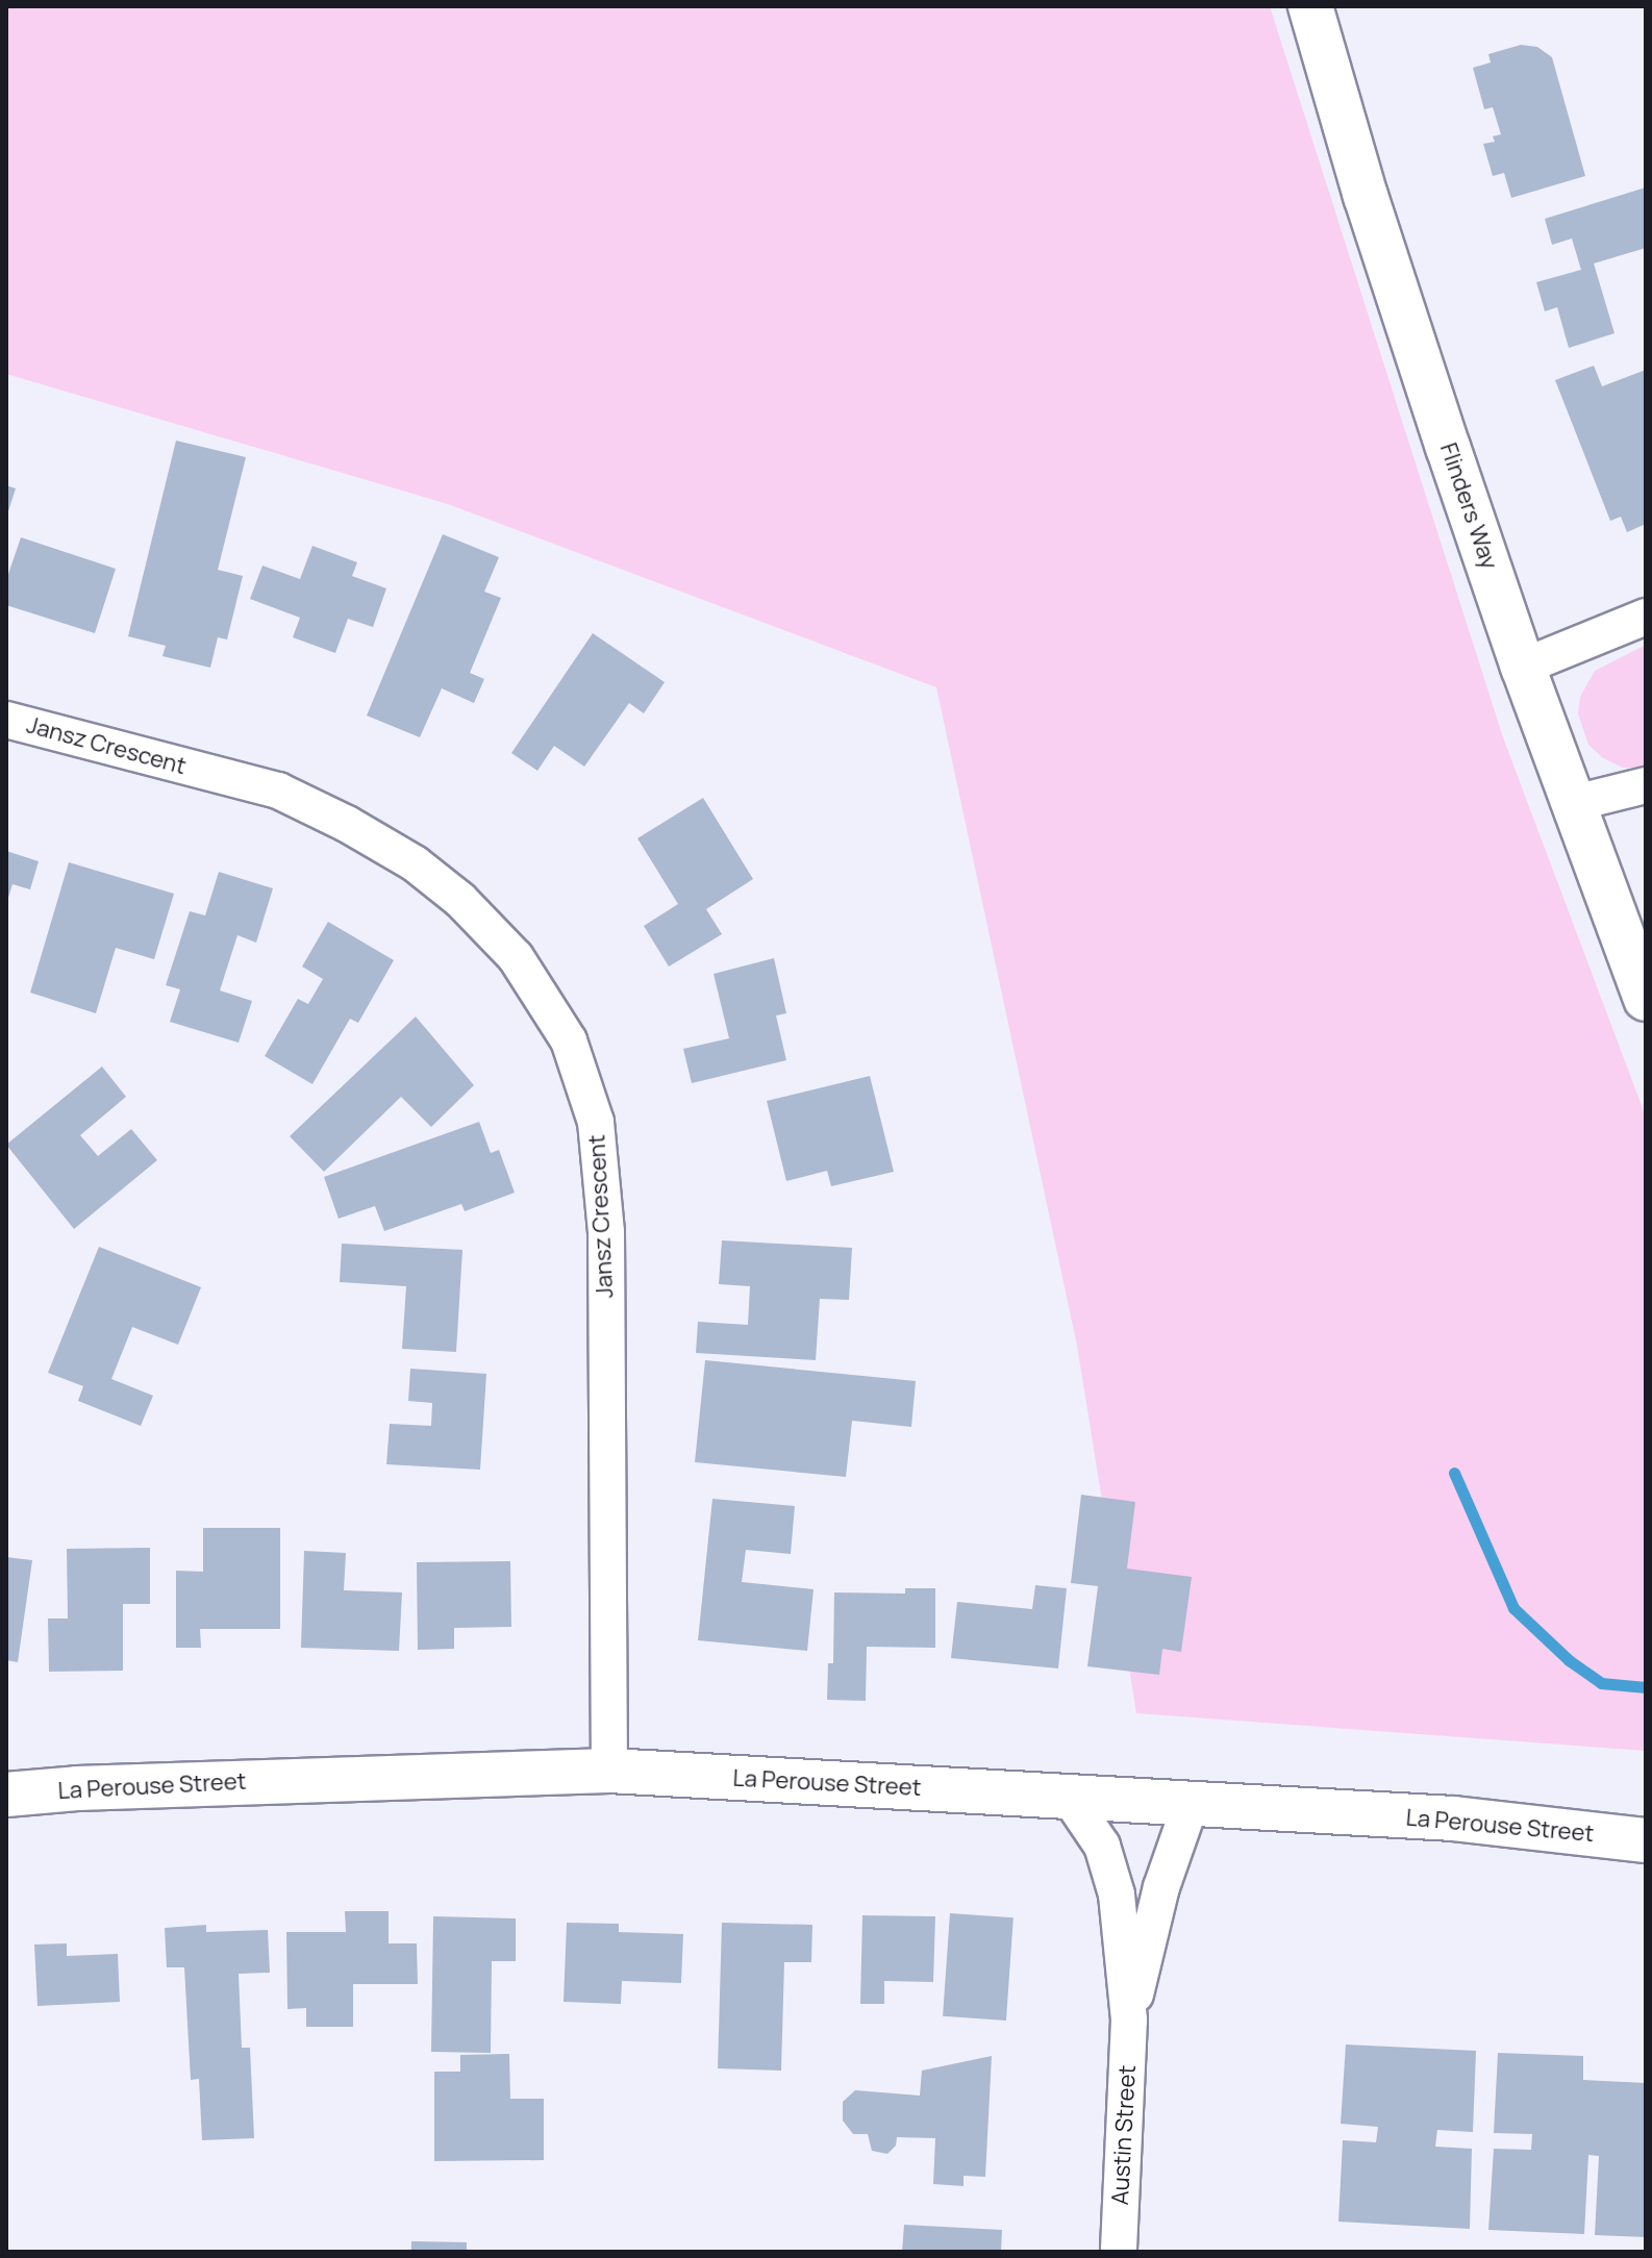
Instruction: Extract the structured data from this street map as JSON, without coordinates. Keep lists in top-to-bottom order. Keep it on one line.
{"streets":{"street":["Flinders Way","Jansz Crescent","La Perouse Street","Austin Street"]},"crossings":[["Jansz Crescent","La Perouse Street"],["La Perouse Street","Austin Street"]]}
